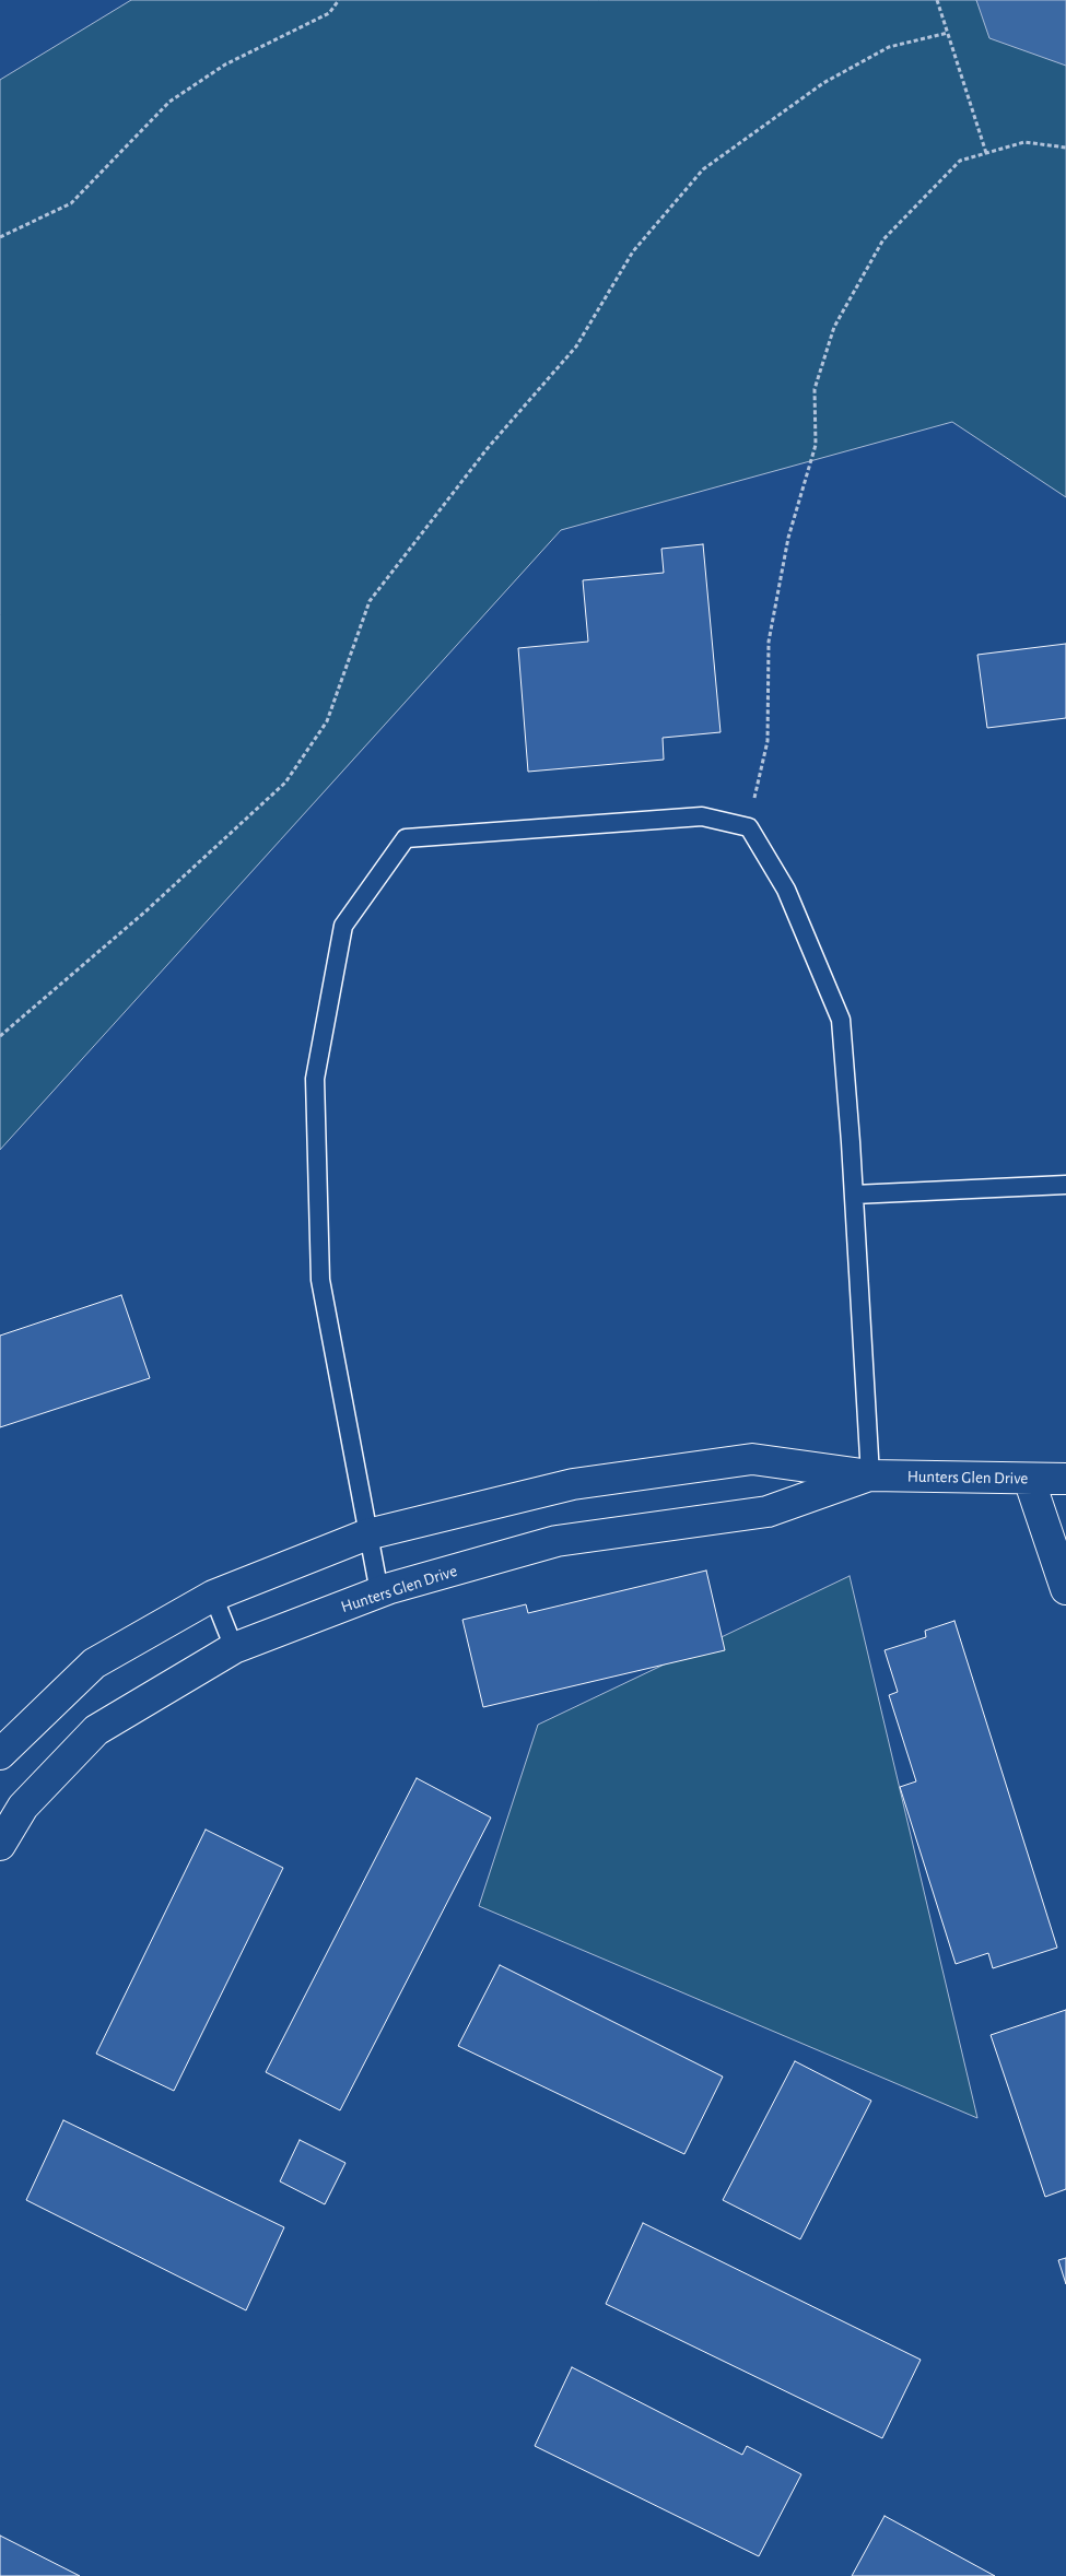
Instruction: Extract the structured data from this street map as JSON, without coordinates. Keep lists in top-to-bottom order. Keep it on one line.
{"streets":{"street":["Hunters Glen Drive"]}}
